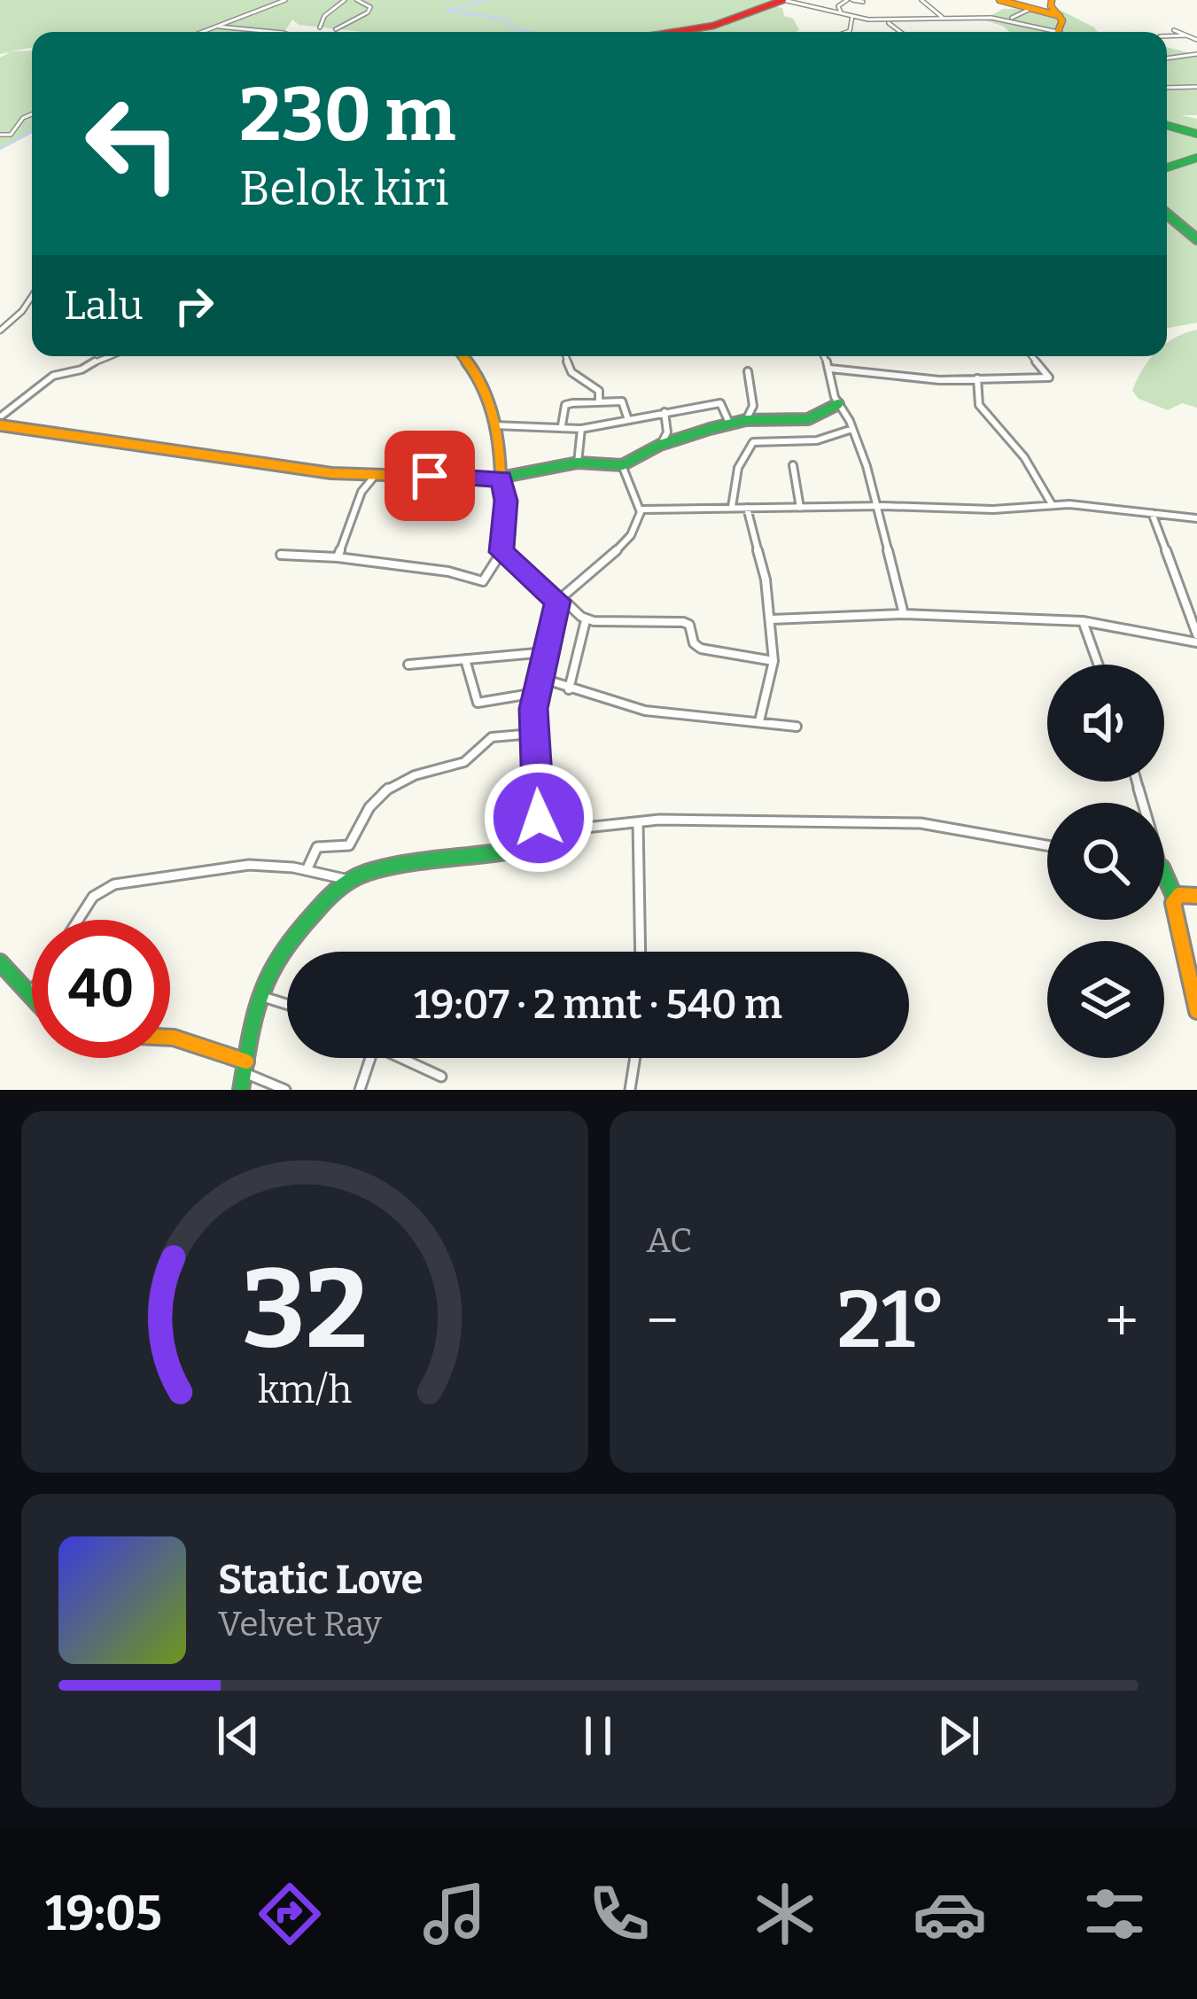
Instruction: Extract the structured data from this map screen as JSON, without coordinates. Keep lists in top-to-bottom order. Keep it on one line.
{"page":{"turn":["230 m","Belok kiri"],"then":"Lalu","limit":"40","trip":"19:07 · 2 mnt · 540 m","tile":"AC","heat":["−","21°","+"],"song":["Static Love","Velvet Ray"],"tabs":"19:05","gauge":["32","km/h"]}}
